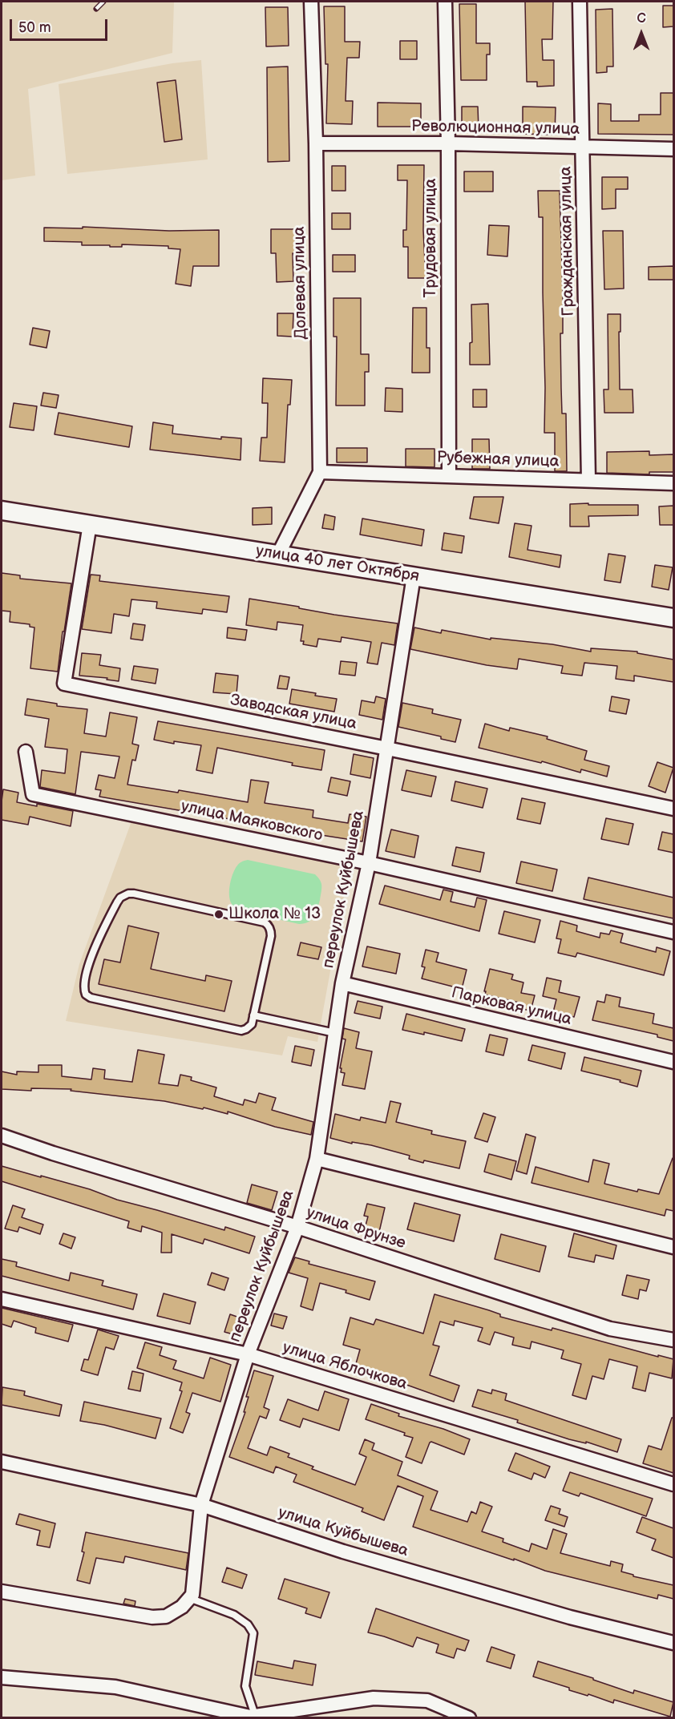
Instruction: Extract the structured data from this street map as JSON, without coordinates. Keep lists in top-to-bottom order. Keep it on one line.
{"streets":{"street":["Революционная улица","Трудовая улица","Гражданская улица","Долевая улица","Рубежная улица","улица 40 лет Октября","Заводская улица","улица Маяковского","переулок Куйбышева","Парковая улица","улица Фрунзе","улица Яблочкова","улица Куйбышева"]},"crossings":[["Революционная улица","Трудовая улица"],["Революционная улица","Гражданская улица"],["Революционная улица","Долевая улица"],["Трудовая улица","Рубежная улица"],["Гражданская улица","Рубежная улица"],["Долевая улица","Рубежная улица"],["Долевая улица","улица 40 лет Октября"],["улица 40 лет Октября","Заводская улица"],["улица 40 лет Октября","переулок Куйбышева"],["Заводская улица","переулок Куйбышева"],["улица Маяковского","переулок Куйбышева"],["переулок Куйбышева","Парковая улица"],["переулок Куйбышева","улица Фрунзе"],["переулок Куйбышева","улица Яблочкова"],["переулок Куйбышева","улица Куйбышева"]],"places":["Школа № 13"],"scale_bar":"50 m","north":"top"}
